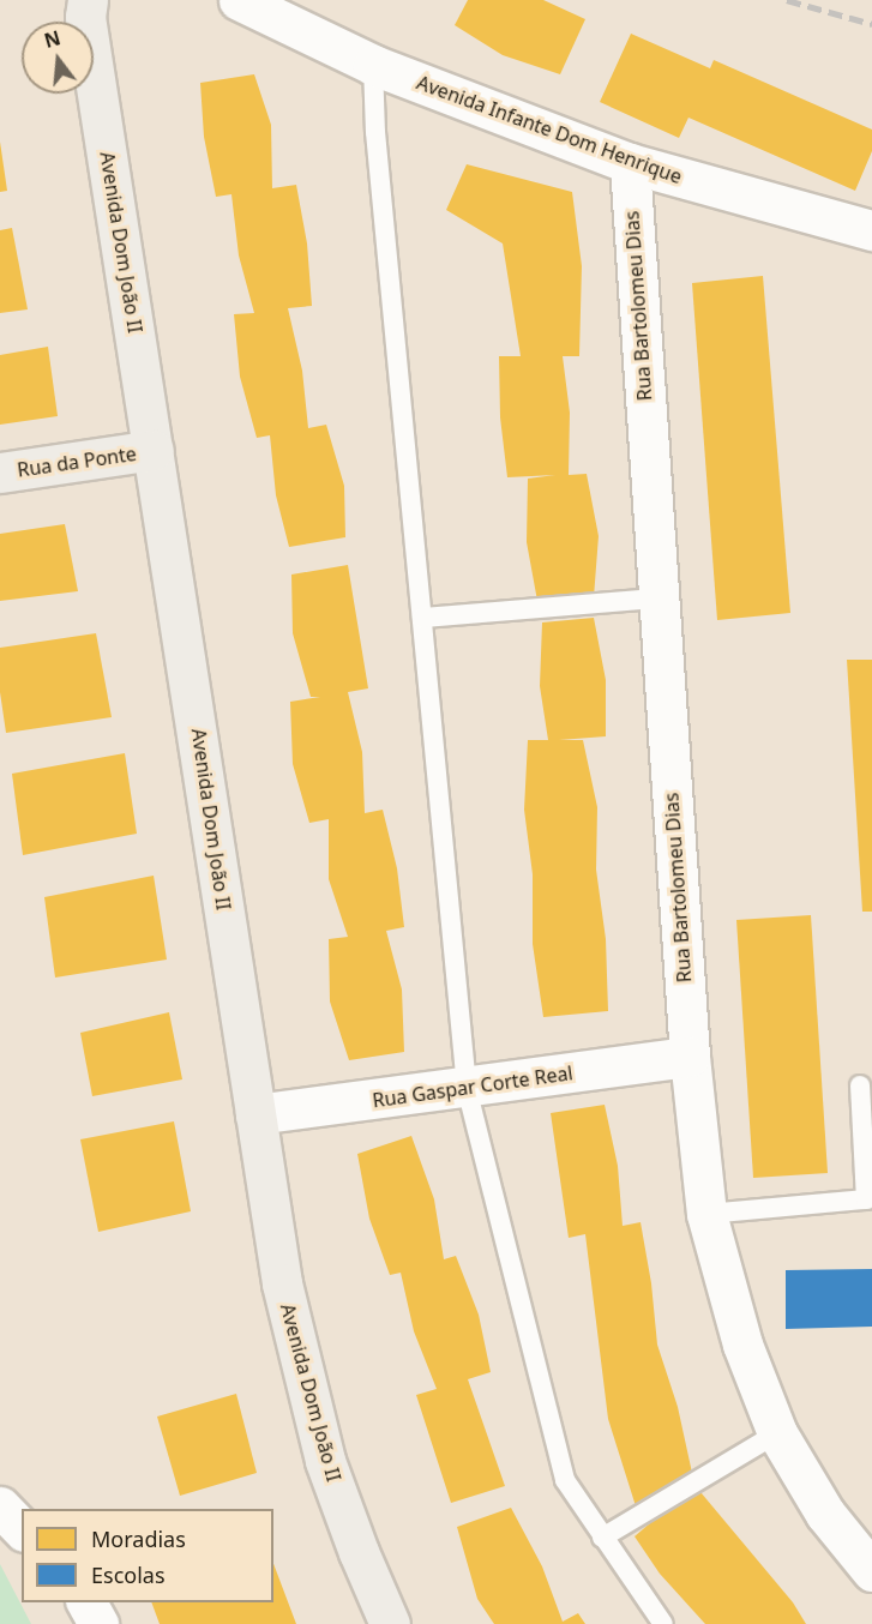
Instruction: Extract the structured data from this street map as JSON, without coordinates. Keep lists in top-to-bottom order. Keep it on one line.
{"streets":{"street":["Avenida Infante Dom Henrique","Avenida Dom João II","Rua Bartolomeu Dias","Rua da Ponte","Rua Gaspar Corte Real"]},"crossings":[["Avenida Infante Dom Henrique","Rua Bartolomeu Dias"],["Avenida Dom João II","Rua da Ponte"],["Avenida Dom João II","Rua Gaspar Corte Real"],["Rua Bartolomeu Dias","Rua Gaspar Corte Real"]],"legend":["Moradias","Escolas"],"north":"top"}
